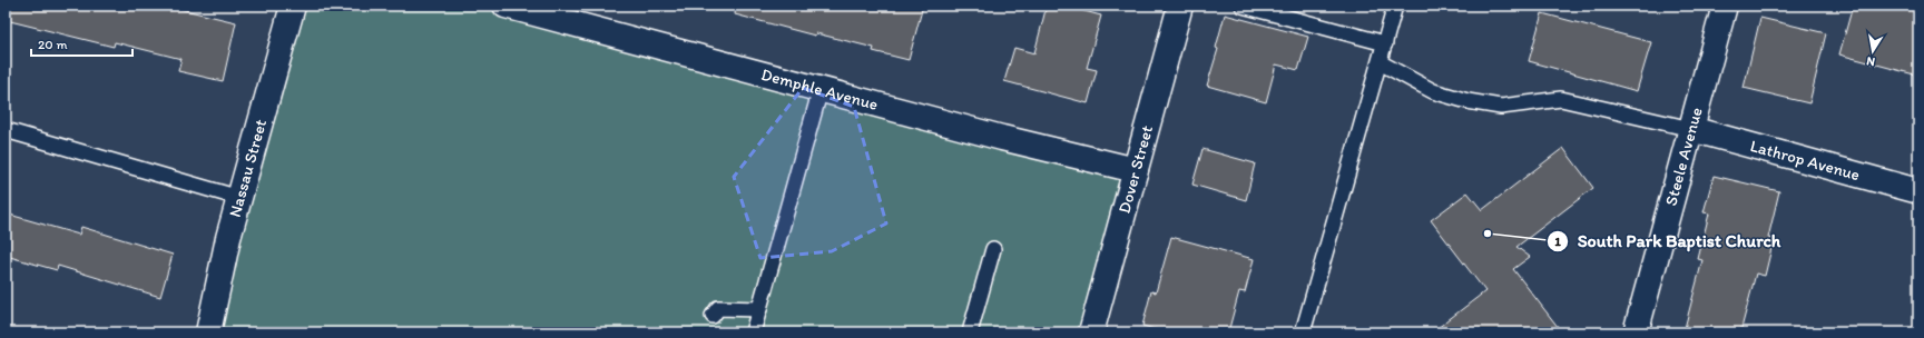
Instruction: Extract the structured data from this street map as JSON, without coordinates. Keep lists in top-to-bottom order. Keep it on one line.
{"streets":{"street":["Demphle Avenue","Steele Avenue","Lathrop Avenue","Nassau Street","Dover Street"]},"crossings":[["Demphle Avenue","Dover Street"],["Steele Avenue","Lathrop Avenue"]],"places":["South Park Baptist Church"],"scale_bar":"20 m","north":"bottom"}
